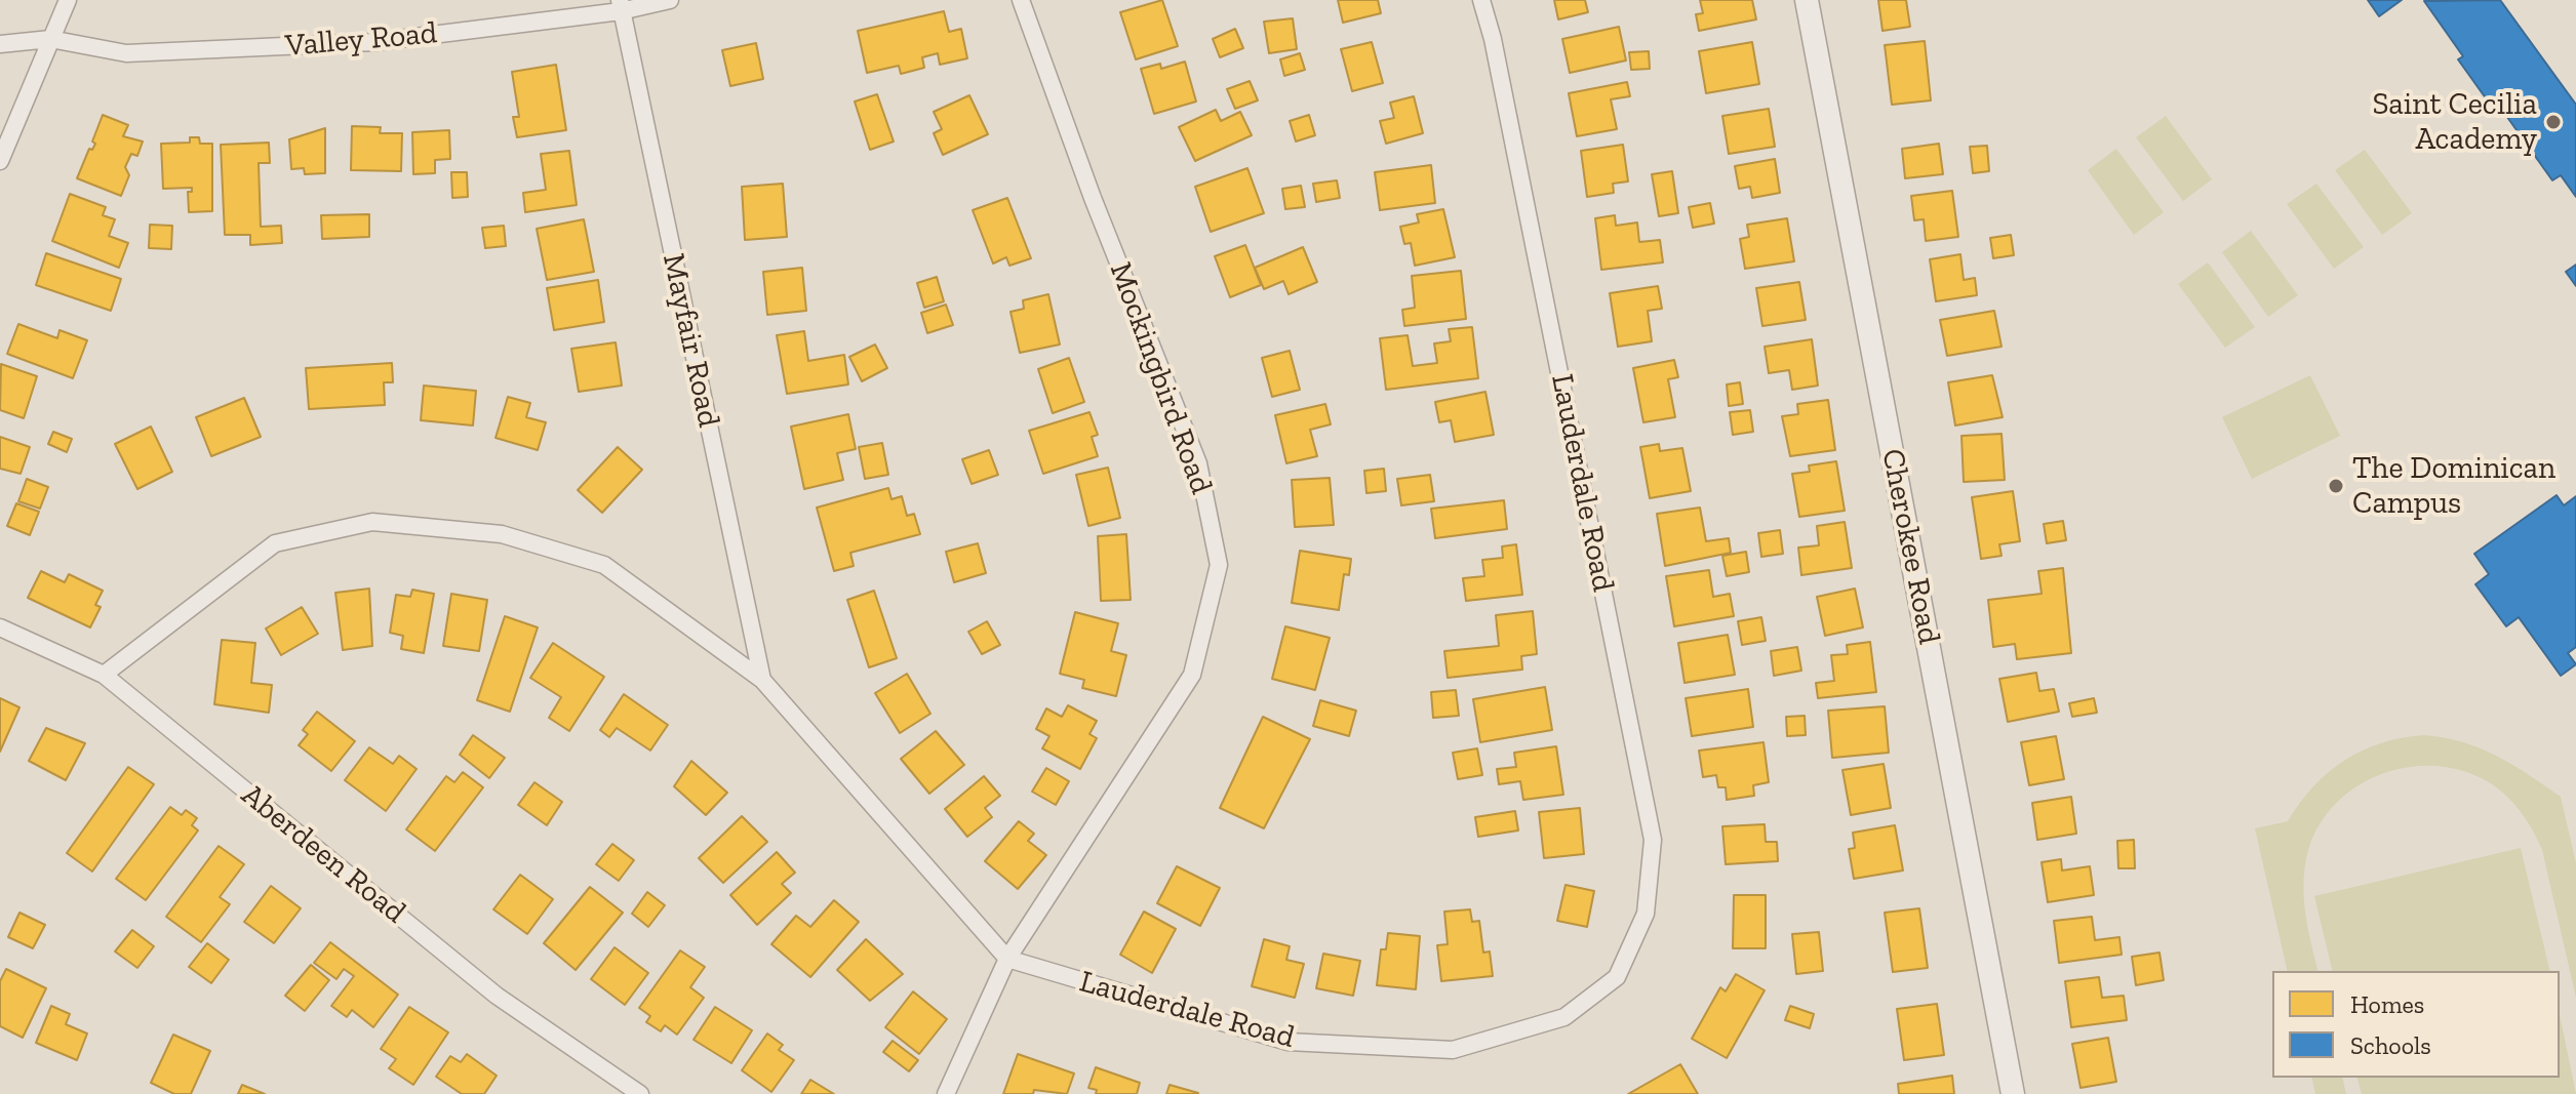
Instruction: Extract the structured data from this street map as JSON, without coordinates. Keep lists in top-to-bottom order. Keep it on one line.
{"streets":{"street":["Valley Road","Mayfair Road","Mockingbird Road","Lauderdale Road","Cherokee Road","Aberdeen Road"]},"crossings":[["Valley Road","Mayfair Road"],["Mockingbird Road","Lauderdale Road"]],"places":["Saint Cecilia Academy","The Dominican Campus"],"legend":["Homes","Schools"]}
